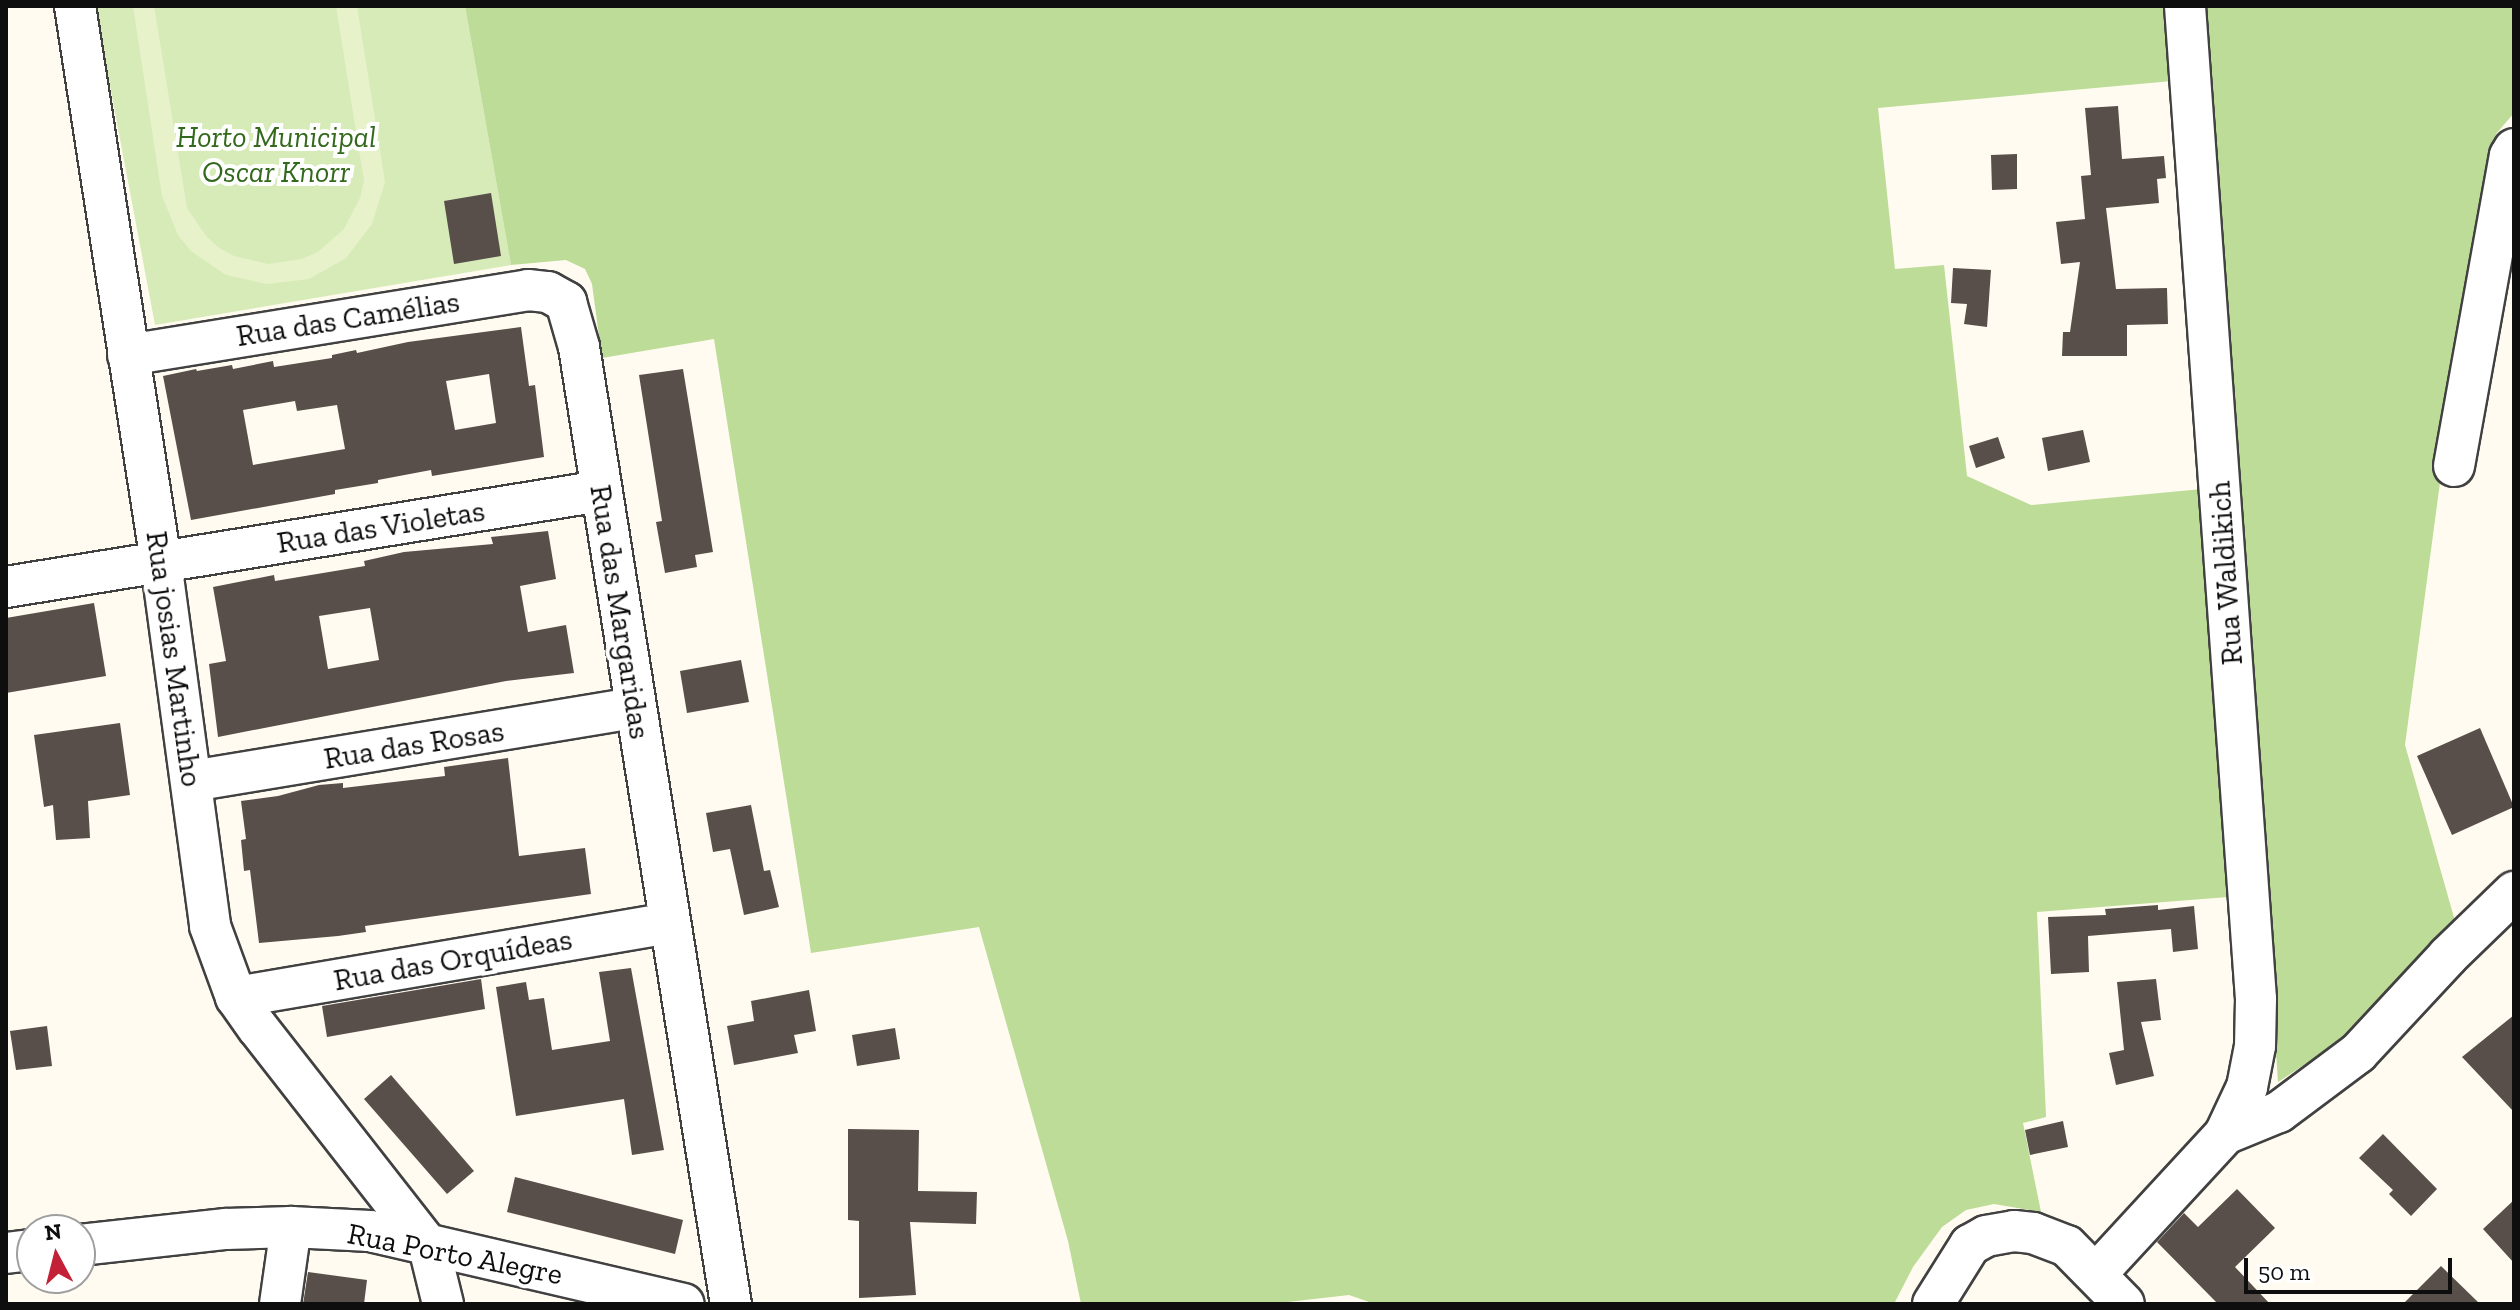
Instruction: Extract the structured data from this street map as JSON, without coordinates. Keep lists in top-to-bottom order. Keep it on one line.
{"streets":{"street":["Rua das Camélias","Rua das Violetas","Rua Waldikich","Rua das Margaridas","Rua josias Martinho","Rua das Rosas","Rua das Orquídeas","Rua Porto Alegre"]},"crossings":[["Rua das Camélias","Rua das Margaridas"],["Rua das Camélias","Rua josias Martinho"],["Rua das Violetas","Rua das Margaridas"],["Rua das Violetas","Rua josias Martinho"],["Rua das Margaridas","Rua das Rosas"],["Rua das Margaridas","Rua das Orquídeas"],["Rua josias Martinho","Rua das Rosas"],["Rua josias Martinho","Rua das Orquídeas"],["Rua josias Martinho","Rua Porto Alegre"]],"parks":["Horto Municipal Oscar Knorr"],"scale_bar":"50 m","north":"top"}
